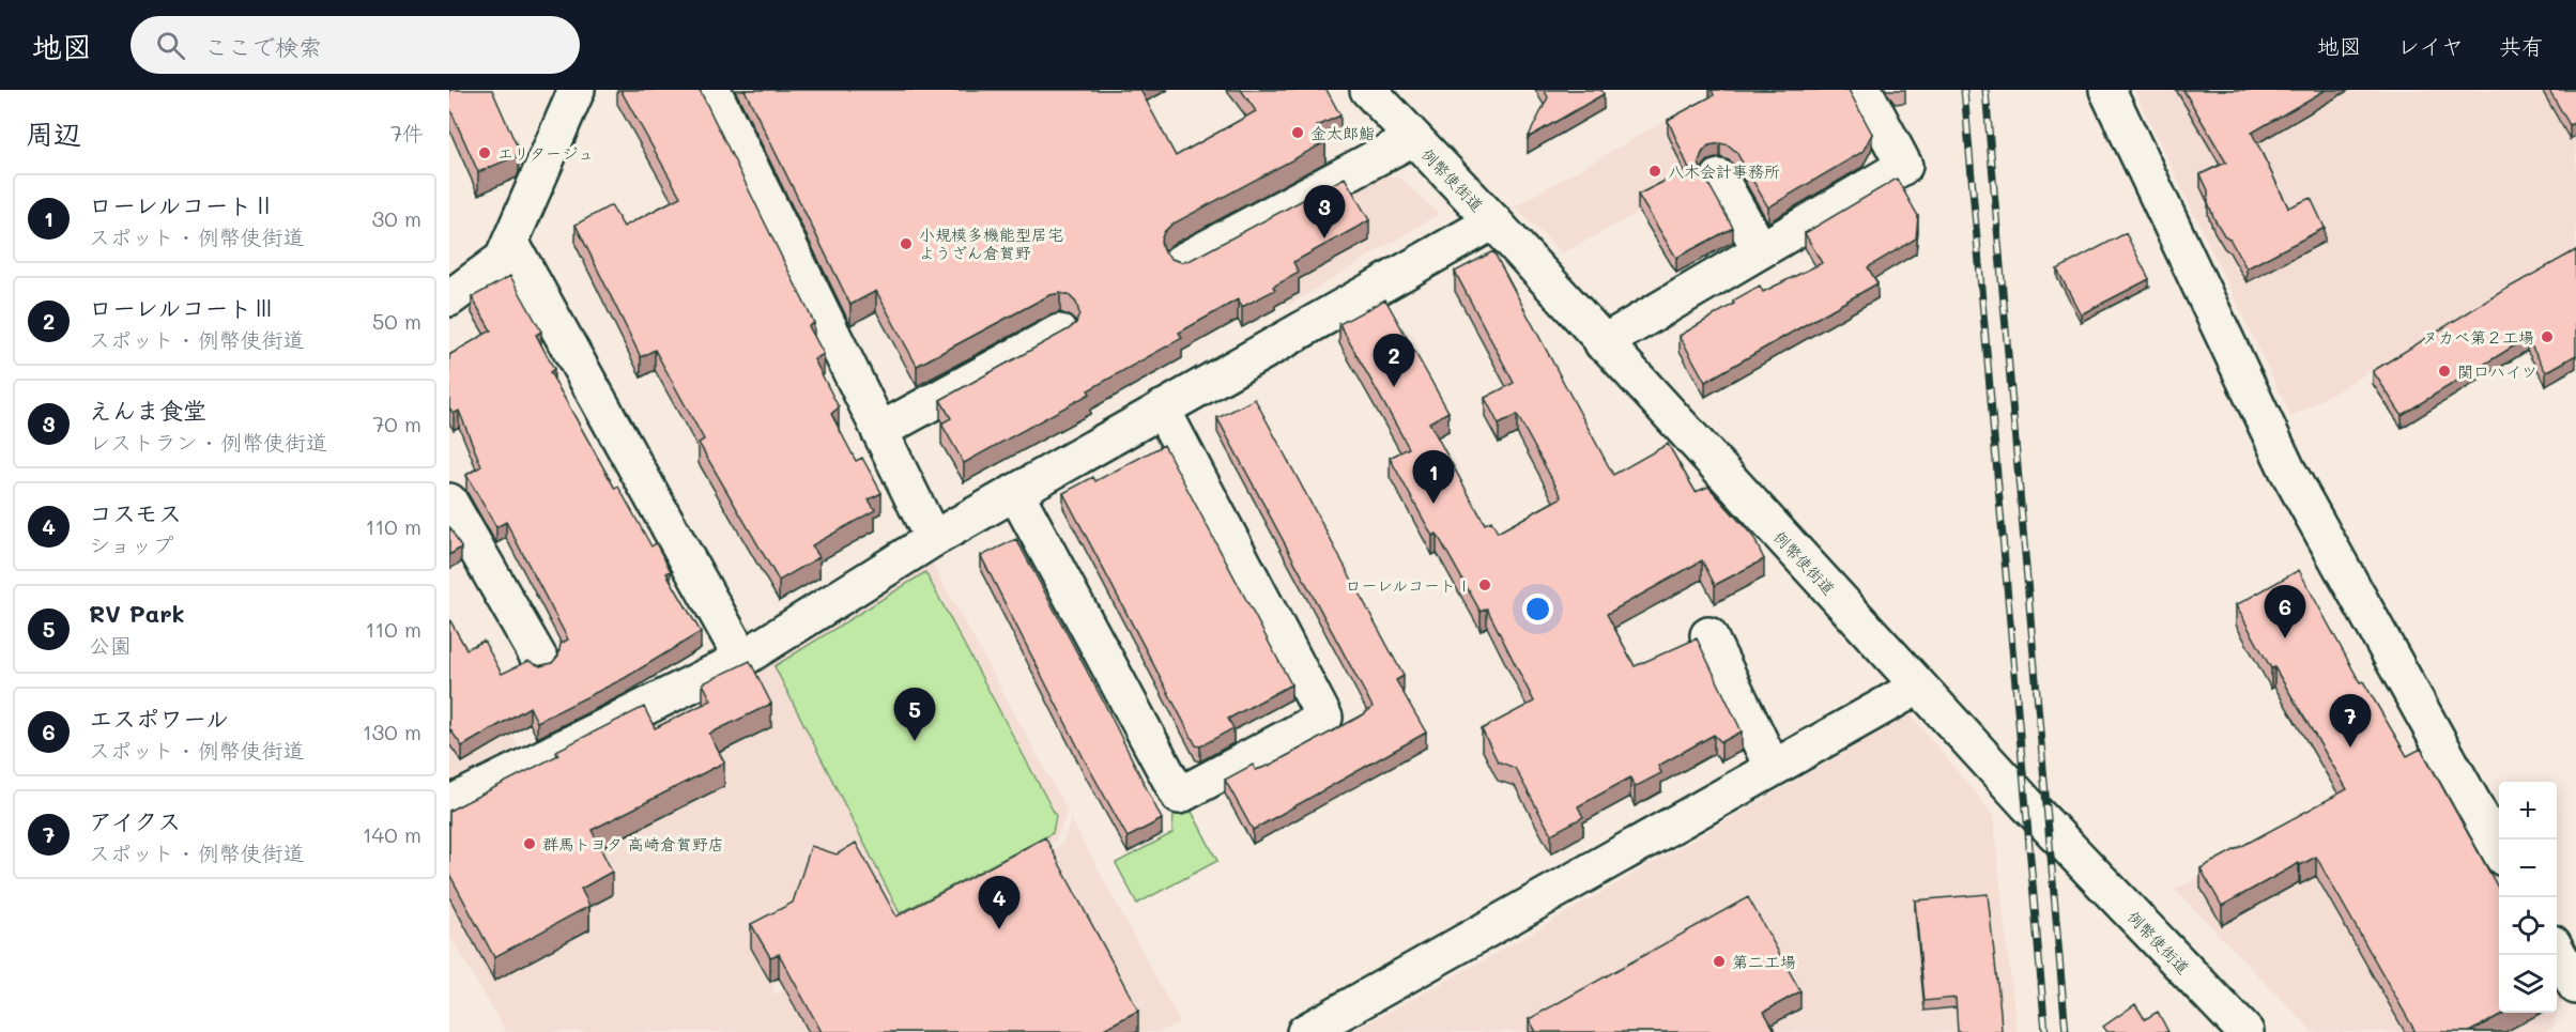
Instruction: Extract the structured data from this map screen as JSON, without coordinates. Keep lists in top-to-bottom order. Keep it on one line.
{"streets":{"street":["例幣使街道"]},"places":["金太郎鮨","エリタージュ","八木会計事務所","小規模多機能型居宅 ようざん倉賀野","ヌカべ第２工場","関口ハイツ","ローレルコートⅠ","群馬トヨタ 高崎倉賀野店","第二工場"],"page":{"header":"地図","search":"ここで検索","nav":["地図","レイヤ","共有"],"heading":["周辺","7件"],"list":[{"mark":"1","name":"ローレルコートⅡ","note":"スポット · 例幣使街道","value":"30 m"},{"mark":"2","name":"ローレルコートⅢ","note":"スポット · 例幣使街道","value":"50 m"},{"mark":"3","name":"えんま食堂","note":"レストラン · 例幣使街道","value":"70 m"},{"mark":"4","name":"コスモス","note":"ショップ","value":"110 m"},{"mark":"5","name":"RV Park","note":"公園","value":"110 m"},{"mark":"6","name":"エスポワール","note":"スポット · 例幣使街道","value":"130 m"},{"mark":"7","name":"アイクス","note":"スポット · 例幣使街道","value":"140 m"}],"pins":["3","2","1","6","5","7","4"],"map_buttons":["+","−"]}}
